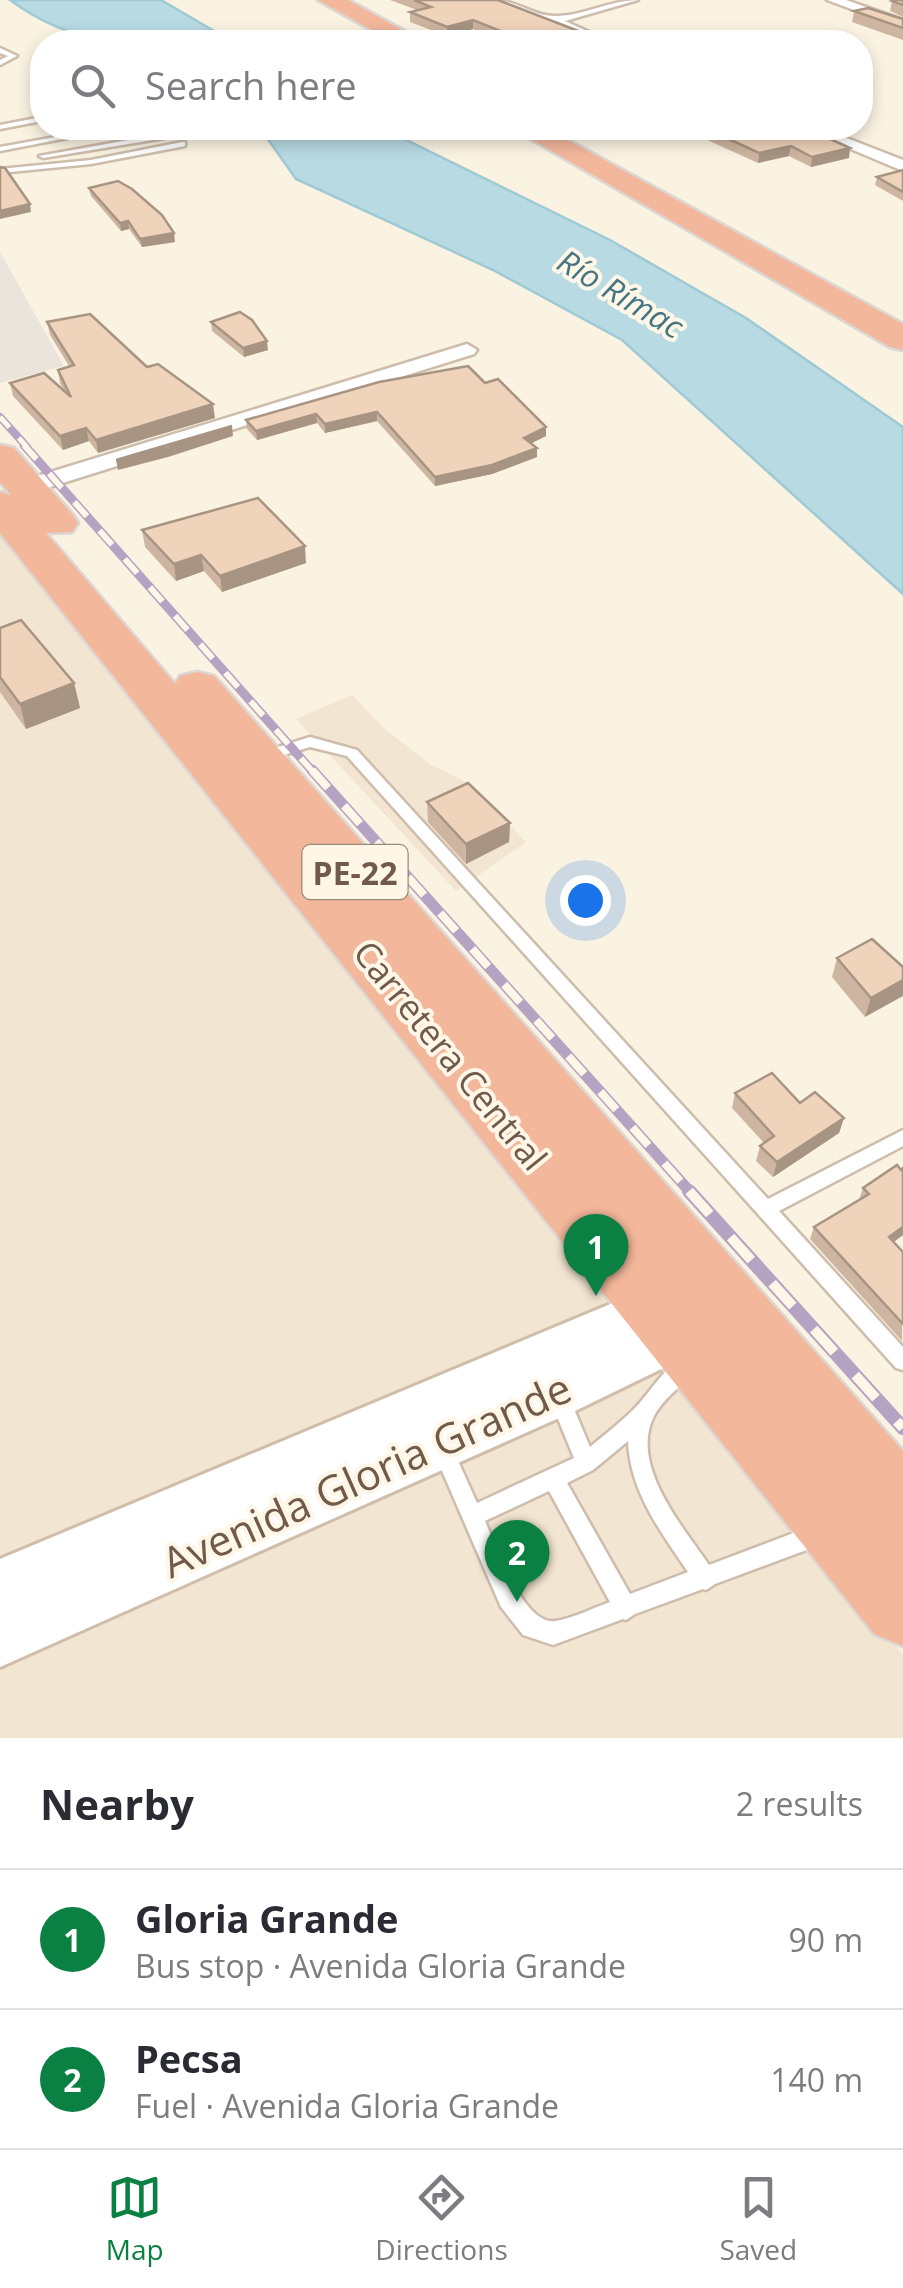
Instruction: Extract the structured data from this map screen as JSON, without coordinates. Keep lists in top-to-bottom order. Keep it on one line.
{"streets":{"highway":["PE-22","Carretera Central"],"street":["Avenida Gloria Grande"]},"crossings":[["Carretera Central","Avenida Gloria Grande"]],"water":["Río Rímac"],"page":{"search":"Search here","pins":["1","2"],"heading":["Nearby","2 results"],"list":[{"mark":"1","name":"Gloria Grande","note":"Bus stop · Avenida Gloria Grande","value":"90 m"},{"mark":"2","name":"Pecsa","note":"Fuel · Avenida Gloria Grande","value":"140 m"}],"nav":["Map","Directions","Saved"]}}
